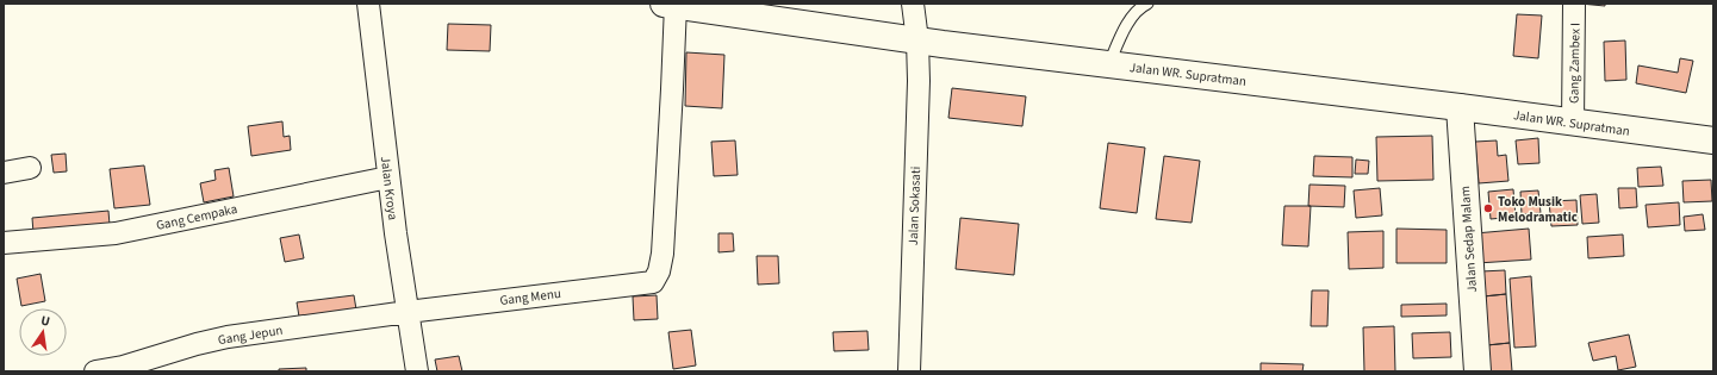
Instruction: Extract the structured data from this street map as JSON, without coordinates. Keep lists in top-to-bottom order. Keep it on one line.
{"streets":{"main road":["Jalan WR. Supratman","Jalan Sedap Malam"],"street":["Gang Zambex I","Jalan Kroya","Jalan Sokasati","Gang Cempaka","Gang Menu","Gang Jepun"]},"crossings":[["Gang Zambex I","Jalan WR. Supratman"],["Jalan WR. Supratman","Jalan Sokasati"],["Jalan WR. Supratman","Jalan Sedap Malam"],["Jalan WR. Supratman","Gang Menu"],["Jalan Kroya","Gang Cempaka"],["Jalan Kroya","Gang Menu"],["Jalan Kroya","Gang Jepun"],["Gang Menu","Gang Jepun"]],"places":["Toko Musik Melodramatic"],"north":"top"}
